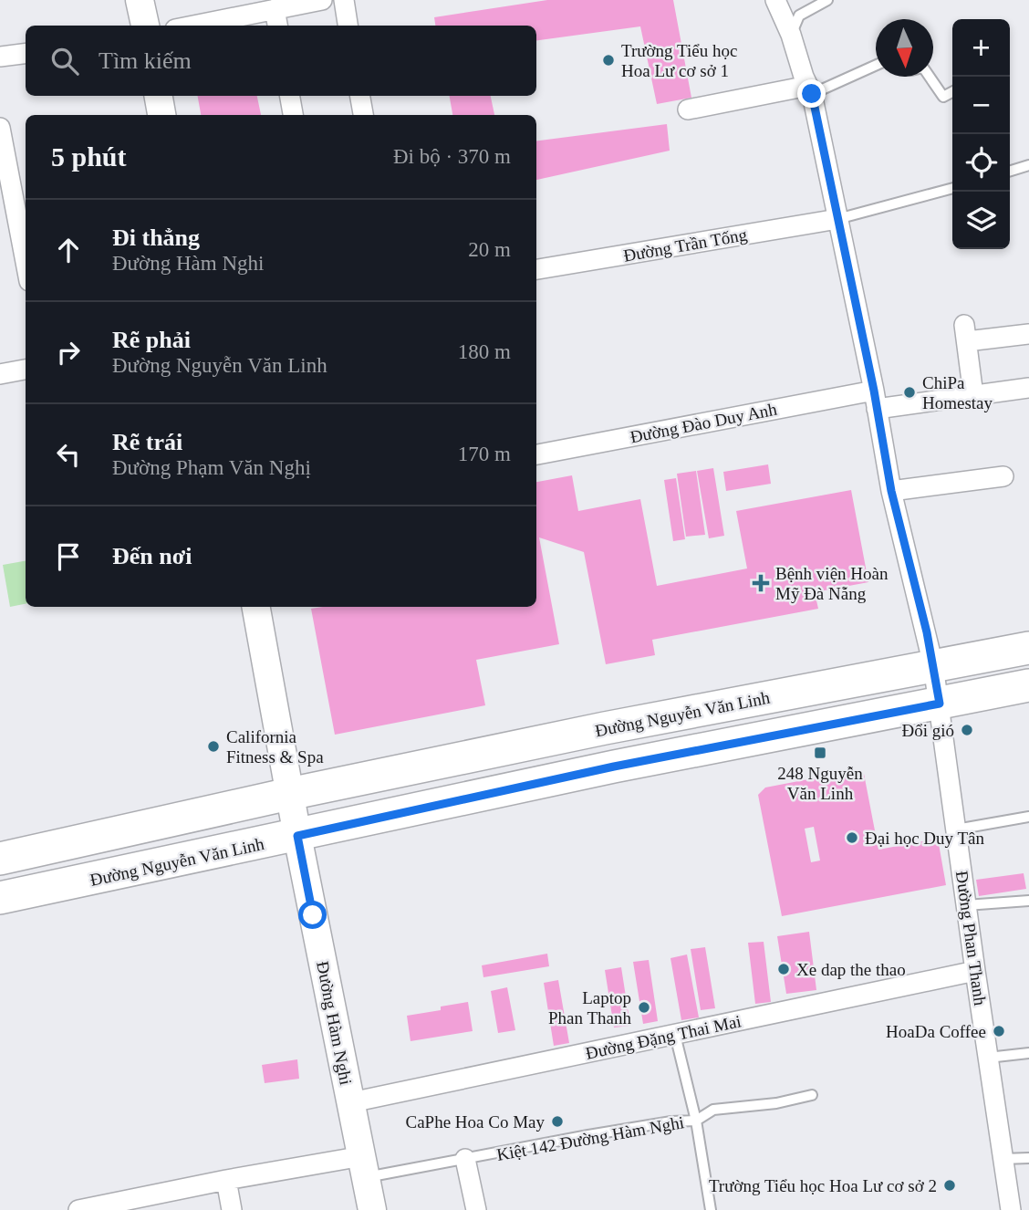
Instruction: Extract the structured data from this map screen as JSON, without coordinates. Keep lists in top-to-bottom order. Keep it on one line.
{"streets":{"main road":["Đường Nguyễn Văn Linh","Đường Hàm Nghi"],"street":["Đường Trần Tống","Đường Đào Duy Anh","Đường Phan Thanh","Đường Đặng Thai Mai"],"lane":["Kiệt 142 Đường Hàm Nghi"]},"crossings":[["Đường Trần Tống","Đường Phan Thanh"],["Đường Đào Duy Anh","Đường Phan Thanh"],["Đường Nguyễn Văn Linh","Đường Phan Thanh"],["Đường Nguyễn Văn Linh","Đường Hàm Nghi"],["Đường Phan Thanh","Đường Đặng Thai Mai"],["Đường Hàm Nghi","Đường Đặng Thai Mai"],["Đường Hàm Nghi","Kiệt 142 Đường Hàm Nghi"]],"places":{"other":["Trường Tiểu học Hoa Lư cơ sở 1","ChiPa Homestay","Đổi gió","California Fitness & Spa","Đại học Duy Tân","Xe dap the thao","Laptop Phan Thanh","HoaDa Coffee","CaPhe Hoa Co May","Trường Tiểu học Hoa Lư cơ sở 2"],"health":["Bệnh viện Hoàn Mỹ Đà Nẵng"],"transit":["248 Nguyễn Văn Linh"]},"north":"bottom","page":{"map_buttons":["+","−"],"search":"Tìm kiếm","heading":["5 phút","Đi bộ · 370 m"],"list":[["Đi thẳng","Đường Hàm Nghi","20 m"],["Rẽ phải","Đường Nguyễn Văn Linh","180 m"],["Rẽ trái","Đường Phạm Văn Nghị","170 m"],"Đến nơi"]}}
